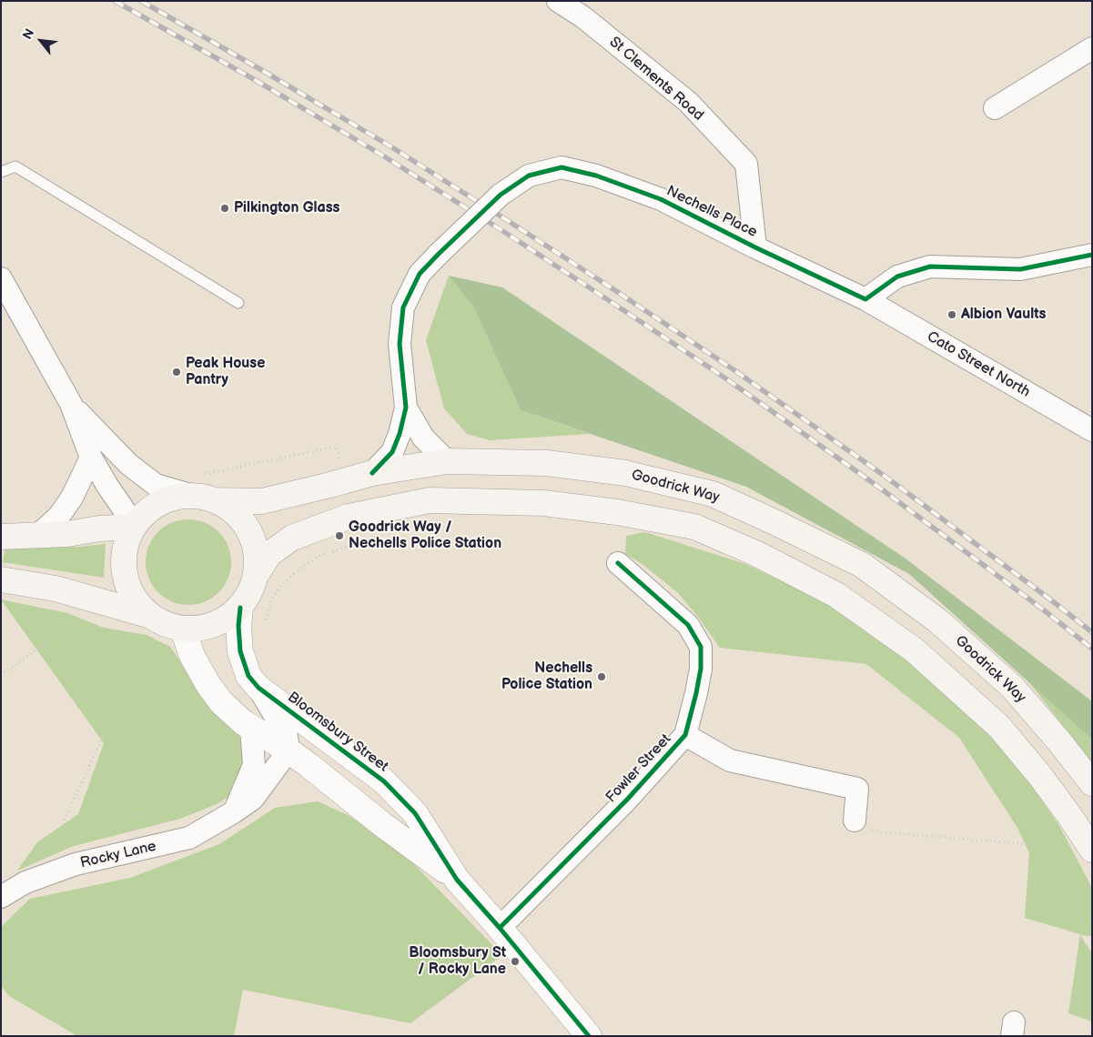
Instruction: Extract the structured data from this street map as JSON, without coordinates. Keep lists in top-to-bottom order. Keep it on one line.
{"streets":{"main road":["Goodrick Way"],"street":["St Clements Road","Nechells Place","Cato Street North","Bloomsbury Street","Fowler Street","Rocky Lane"]},"crossings":[["St Clements Road","Nechells Place"],["Nechells Place","Cato Street North"],["Nechells Place","Goodrick Way"],["Goodrick Way","Bloomsbury Street"],["Bloomsbury Street","Fowler Street"],["Bloomsbury Street","Rocky Lane"]],"places":["Pilkington Glass","Albion Vaults","Peak House Pantry","Goodrick Way / Nechells Police Station","Nechells Police Station","Bloomsbury St / Rocky Lane"],"north":"top left"}
